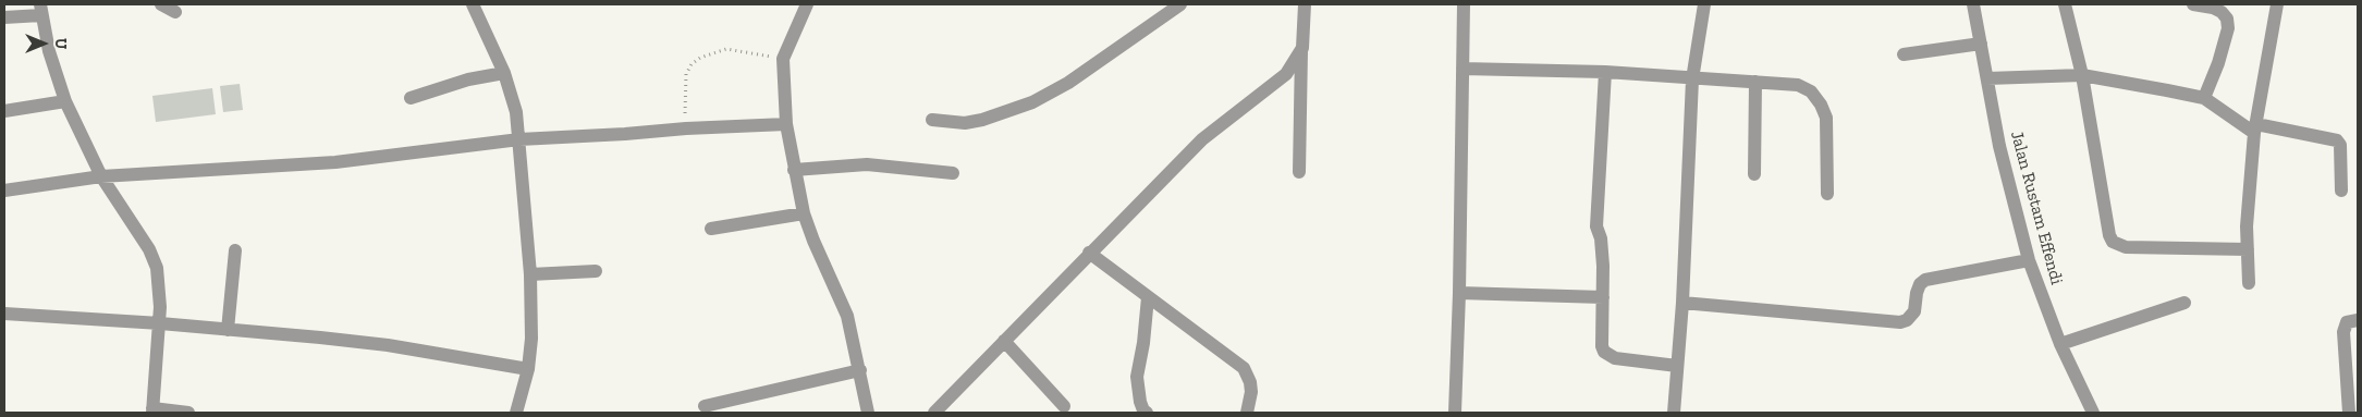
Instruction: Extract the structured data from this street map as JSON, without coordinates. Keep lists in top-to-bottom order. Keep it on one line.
{"streets":{"street":["Jalan Rustam Effendi"]},"north":"right"}
